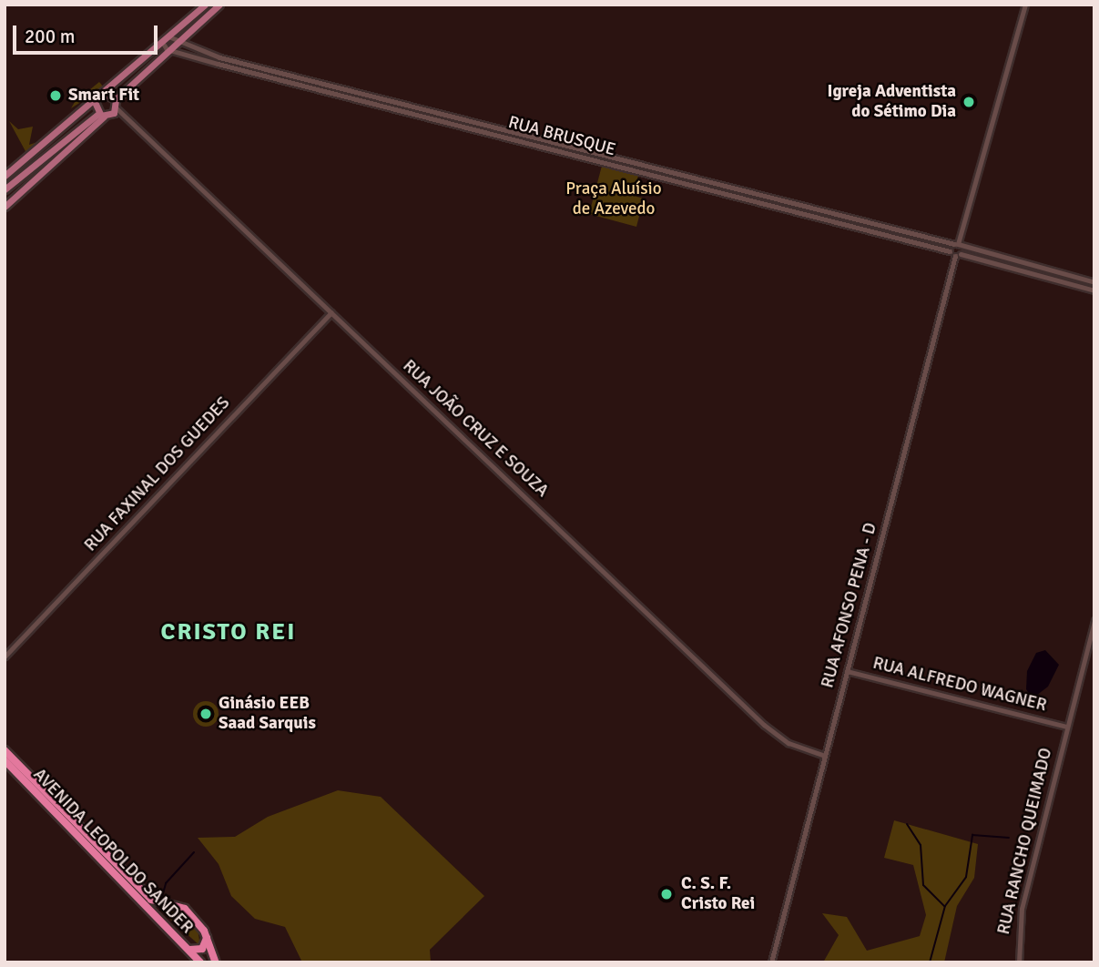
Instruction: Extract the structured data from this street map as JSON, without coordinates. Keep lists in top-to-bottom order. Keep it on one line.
{"streets":{"highway":["AVENIDA LEOPOLDO SANDER"],"street":["RUA BRUSQUE","RUA JOÃO CRUZ E SOUZA","RUA FAXINAL DOS GUEDES","RUA AFONSO PENA - D","RUA ALFREDO WAGNER","RUA RANCHO QUEIMADO"]},"crossings":[["RUA BRUSQUE","RUA AFONSO PENA - D"],["RUA JOÃO CRUZ E SOUZA","RUA FAXINAL DOS GUEDES"],["RUA JOÃO CRUZ E SOUZA","RUA AFONSO PENA - D"],["RUA AFONSO PENA - D","RUA ALFREDO WAGNER"],["RUA ALFREDO WAGNER","RUA RANCHO QUEIMADO"]],"districts":["CRISTO REI"],"parks":["Praça Aluísio de Azevedo"],"places":["Smart Fit","Igreja Adventista do Sétimo Dia","Ginásio EEB Saad Sarquis","C. S. F. Cristo Rei"],"scale_bar":"200 m"}
